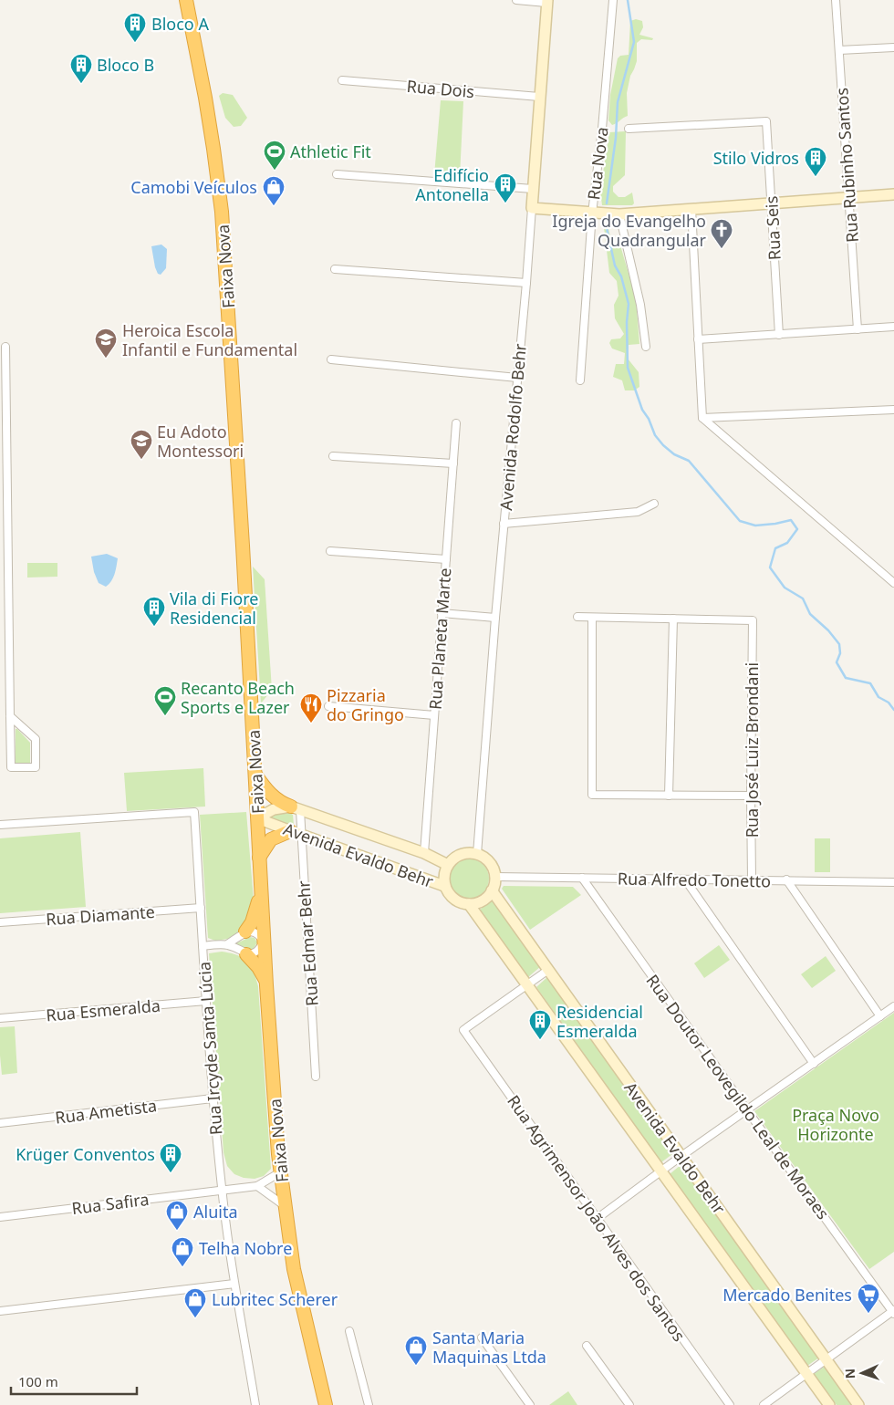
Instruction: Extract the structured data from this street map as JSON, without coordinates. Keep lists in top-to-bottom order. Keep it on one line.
{"streets":{"highway":["Faixa Nova"],"street":["Rua Dois","Rua Nova","Rua Rubinho Santos","Rua Seis","Avenida Rodolfo Behr","Rua Planeta Marte","Rua José Luiz Brondani","Avenida Evaldo Behr","Rua Alfredo Tonetto","Rua Diamante","Rua Edmar Behr","Rua Esmeralda","Rua Ircyde Santa Lúcia","Rua Doutor Leovegildo Leal de Moraes","Rua Ametista","Rua Safira","Rua Agrimensor João Alves dos Santos"]},"crossings":[["Rua Dois","Avenida Rodolfo Behr"],["Faixa Nova","Avenida Evaldo Behr"],["Avenida Rodolfo Behr","Avenida Evaldo Behr"],["Avenida Rodolfo Behr","Rua Alfredo Tonetto"],["Rua Planeta Marte","Avenida Evaldo Behr"],["Rua José Luiz Brondani","Rua Alfredo Tonetto"],["Avenida Evaldo Behr","Rua Alfredo Tonetto"],["Avenida Evaldo Behr","Rua Edmar Behr"],["Avenida Evaldo Behr","Rua Agrimensor João Alves dos Santos"],["Rua Alfredo Tonetto","Rua Doutor Leovegildo Leal de Moraes"],["Rua Diamante","Rua Ircyde Santa Lúcia"],["Rua Esmeralda","Rua Ircyde Santa Lúcia"],["Rua Ircyde Santa Lúcia","Rua Ametista"],["Rua Ircyde Santa Lúcia","Rua Safira"]],"parks":["Praça Novo Horizonte"],"places":{"building":["Bloco A","Bloco B","Stilo Vidros","Edifício Antonella","Vila di Fiore Residencial","Residencial Esmeralda","Krüger Conventos"],"sports":["Athletic Fit","Recanto Beach Sports e Lazer"],"shop":["Camobi Veículos","Aluita","Telha Nobre","Lubritec Scherer","Santa Maria Maquinas Ltda"],"church":["Igreja do Evangelho Quadrangular"],"school or university":["Heroica Escola Infantil e Fundamental","Eu Adoto Montessori"],"restaurant":["Pizzaria do Gringo"],"supermarket":["Mercado Benites"]},"scale_bar":"100 m","north":"left"}
